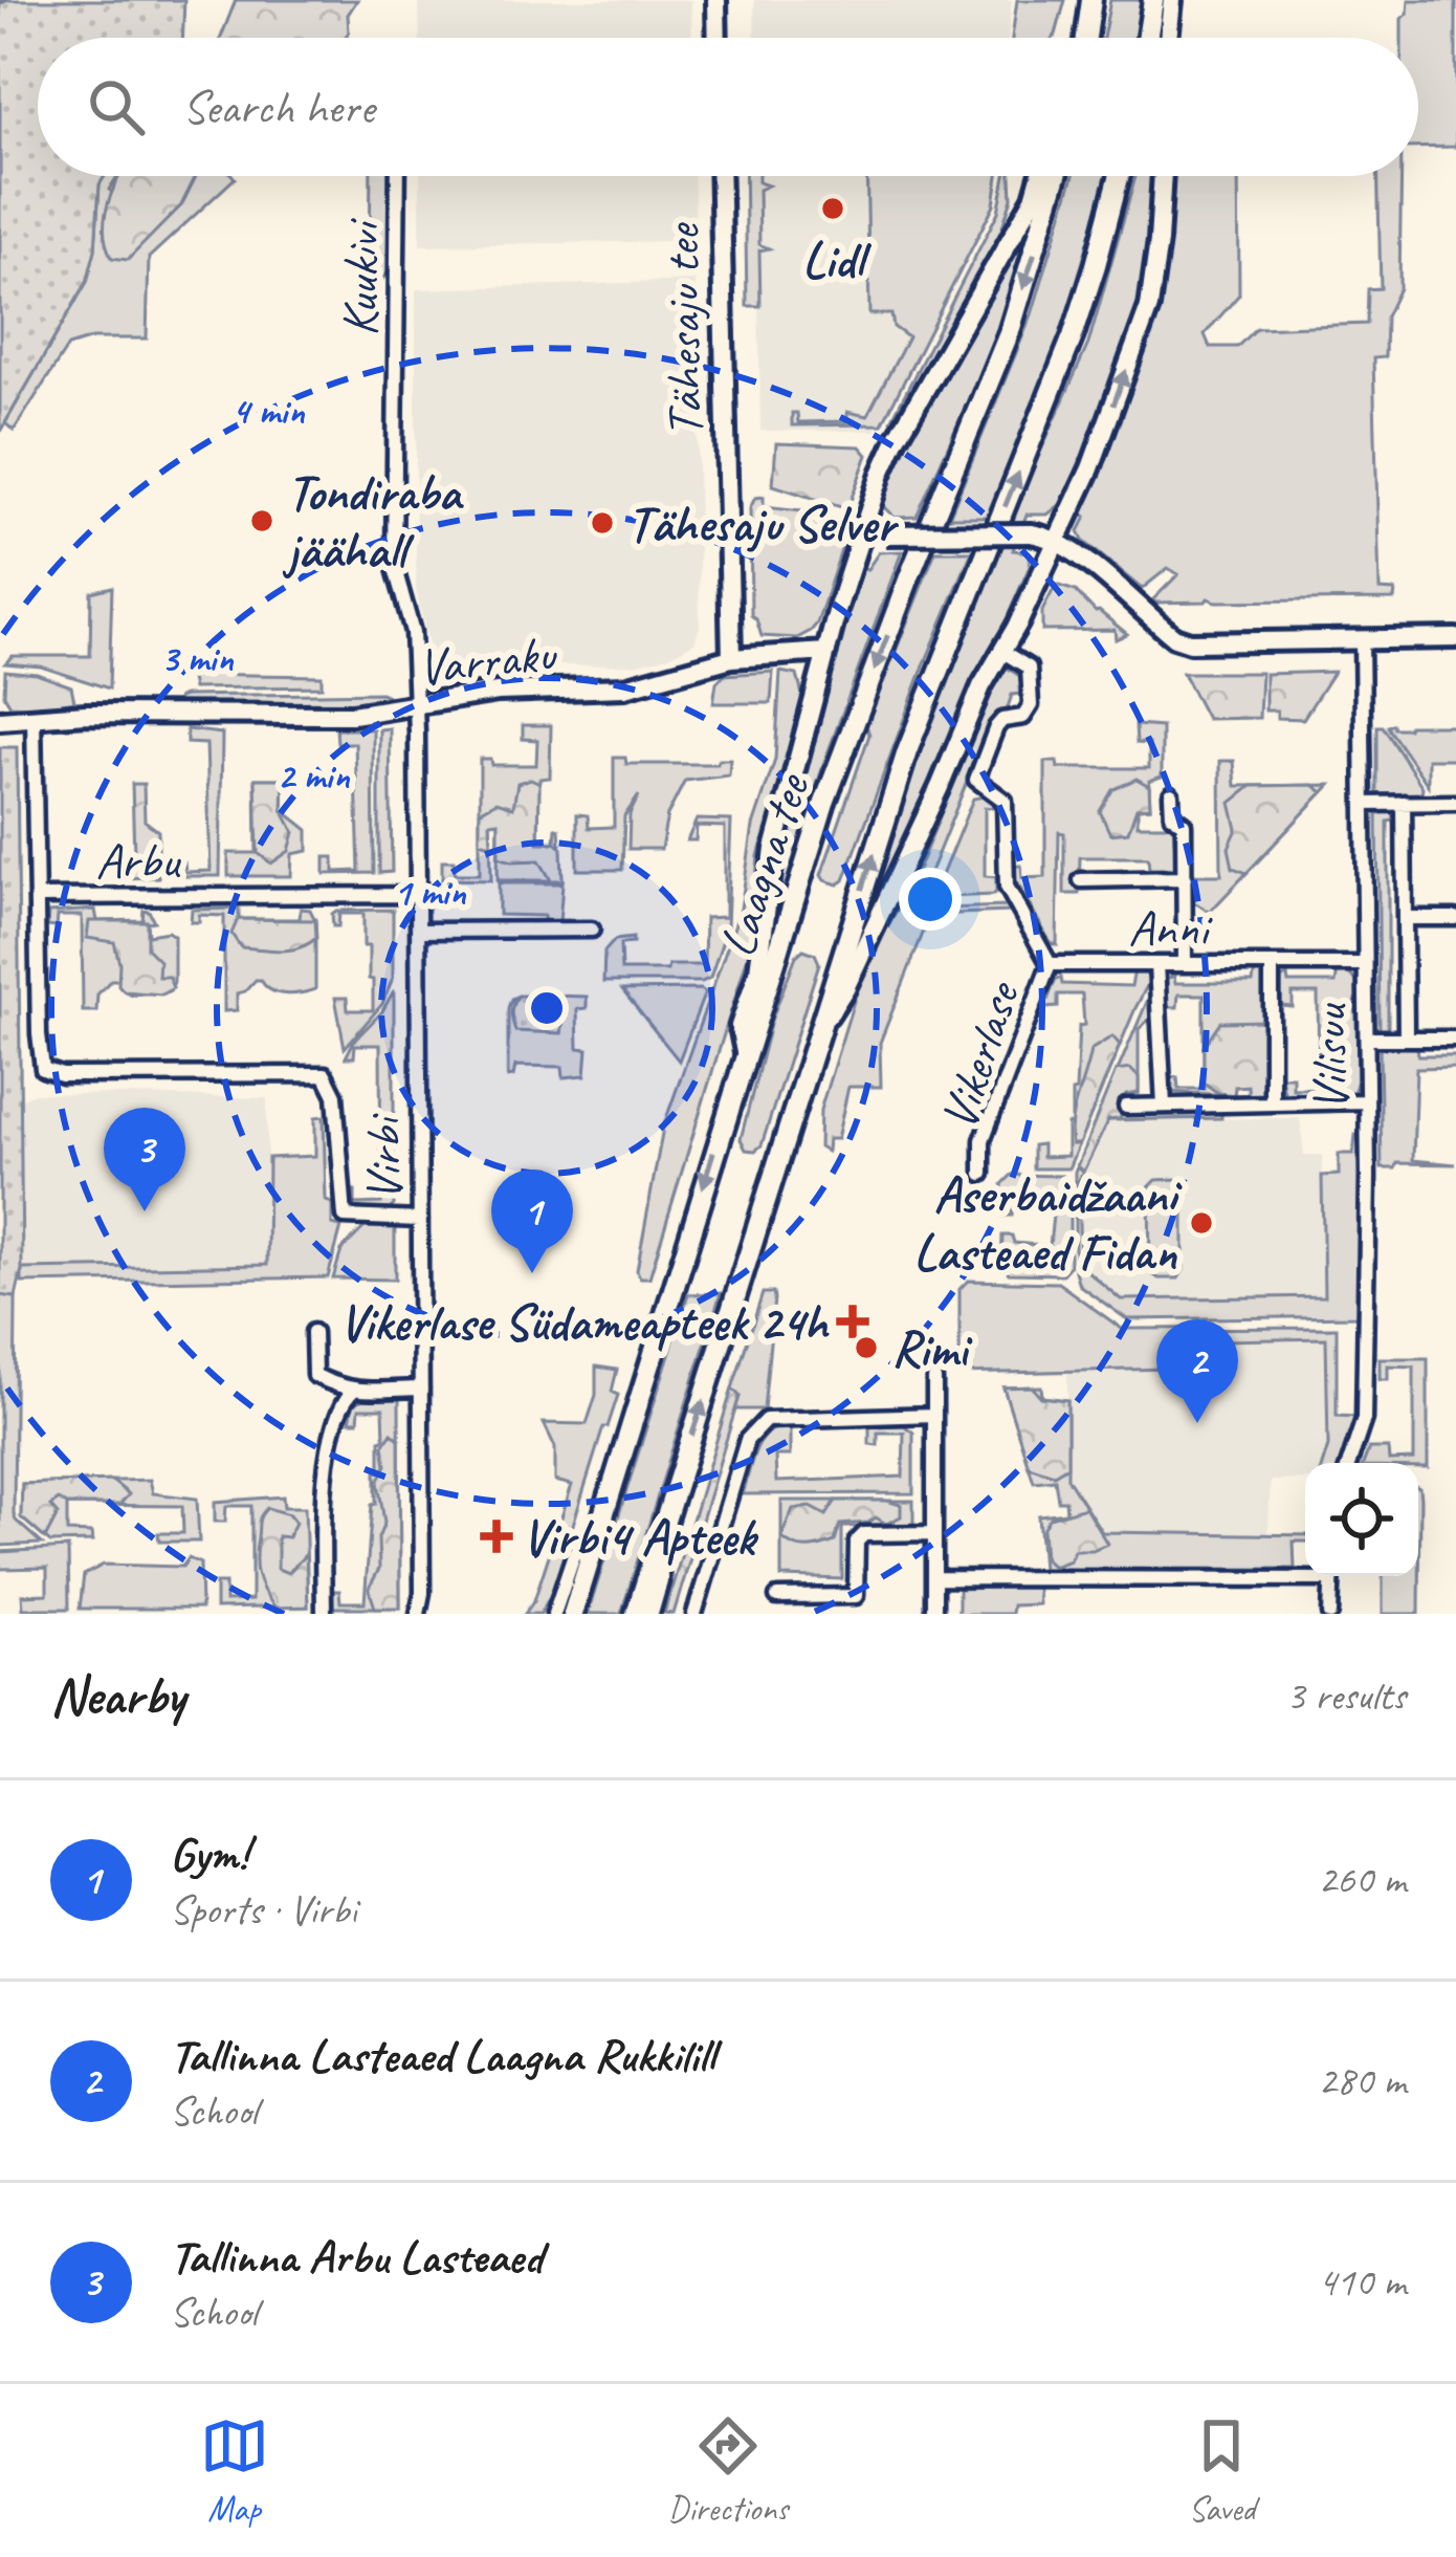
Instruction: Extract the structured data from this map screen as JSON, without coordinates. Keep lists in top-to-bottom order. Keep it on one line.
{"streets":{"main road":["Laagna tee"],"street":["Kuukivi","Tähesaju tee","Varraku","Arbu","Anni","Vikerlase","Vilisuu","Virbi"]},"crossings":[["Kuukivi","Varraku"],["Kuukivi","Virbi"],["Tähesaju tee","Varraku"],["Varraku","Arbu"],["Varraku","Virbi"],["Arbu","Virbi"],["Anni","Vikerlase"],["Anni","Vilisuu"]],"places":{"other":["Lidl","Tondiraba jäähall","Tähesaju Selver","Aserbaidžaani Lasteaed Fidan","Rimi"],"health":["Vikerlase Südameapteek 24h","Virbi4 Apteek"]},"page":{"search":"Search here","pins":["3","1","2"],"heading":["Nearby","3 results"],"list":[{"mark":"1","name":"Gym!","note":"Sports · Virbi","value":"260 m"},{"mark":"2","name":"Tallinna Lasteaed Laagna Rukkilill","note":"School","value":"280 m"},{"mark":"3","name":"Tallinna Arbu Lasteaed","note":"School","value":"410 m"}],"nav":["Map","Directions","Saved"]},"rings":["4 min","3 min","2 min","1 min"]}
